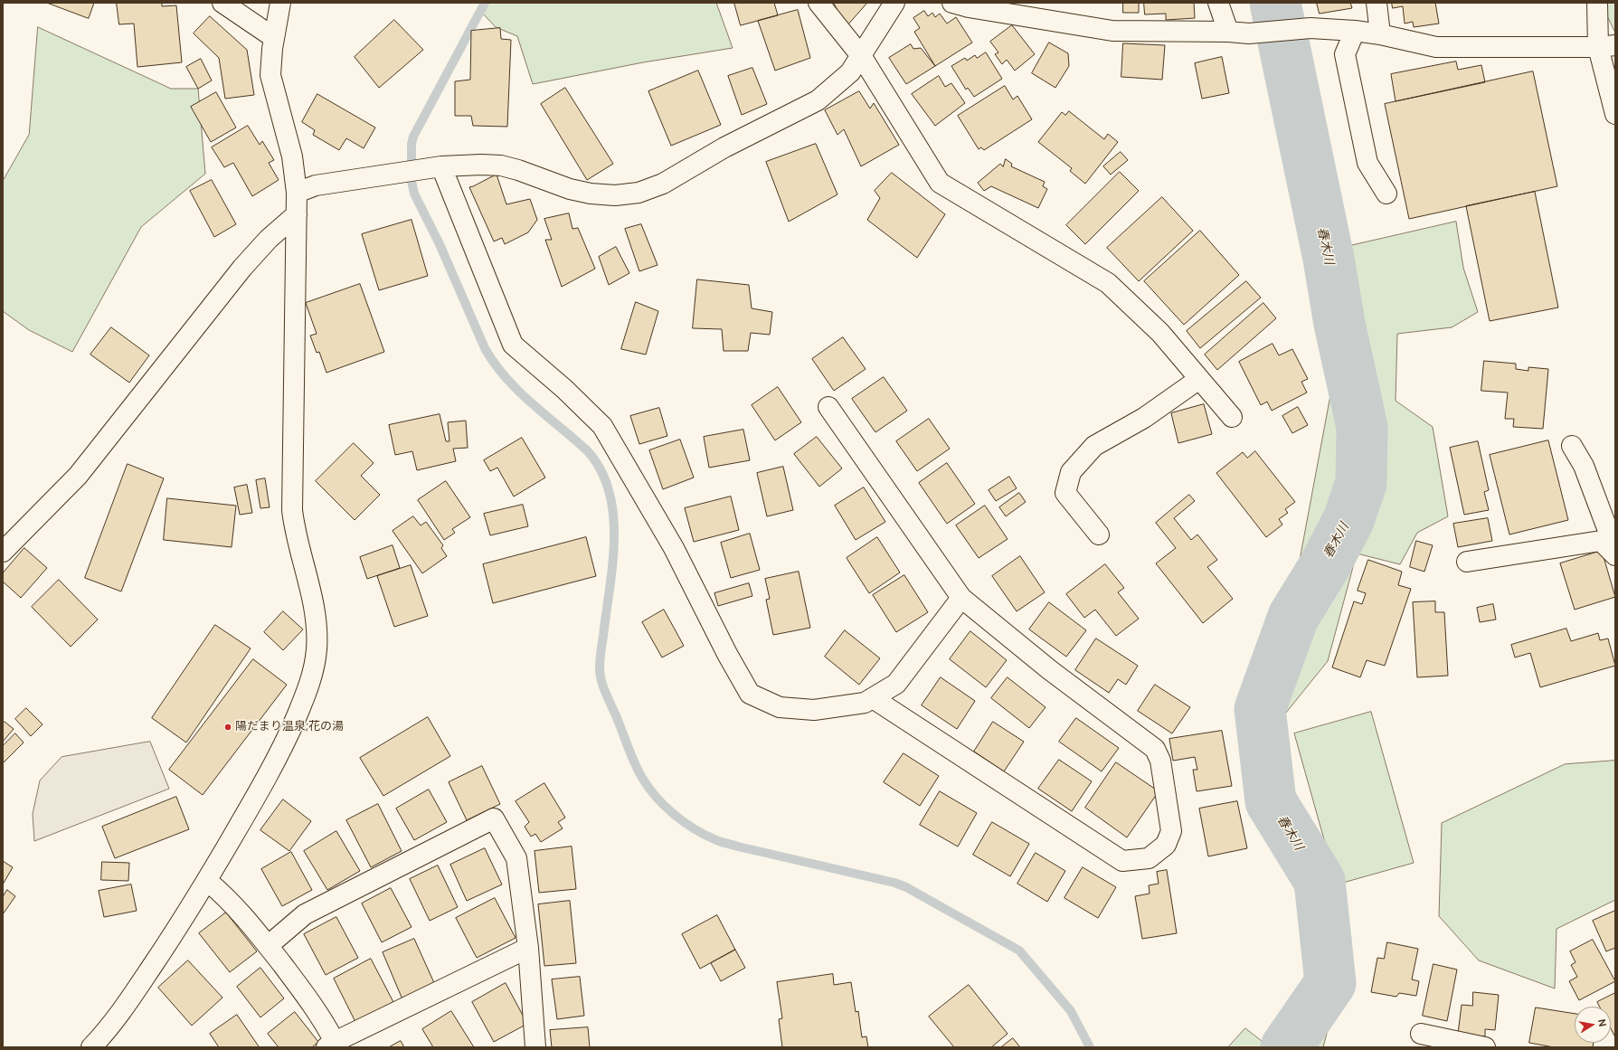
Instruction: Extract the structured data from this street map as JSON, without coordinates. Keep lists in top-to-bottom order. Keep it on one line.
{"water":["春木川"],"places":["陽だまり温泉;花の湯"],"north":"right"}
